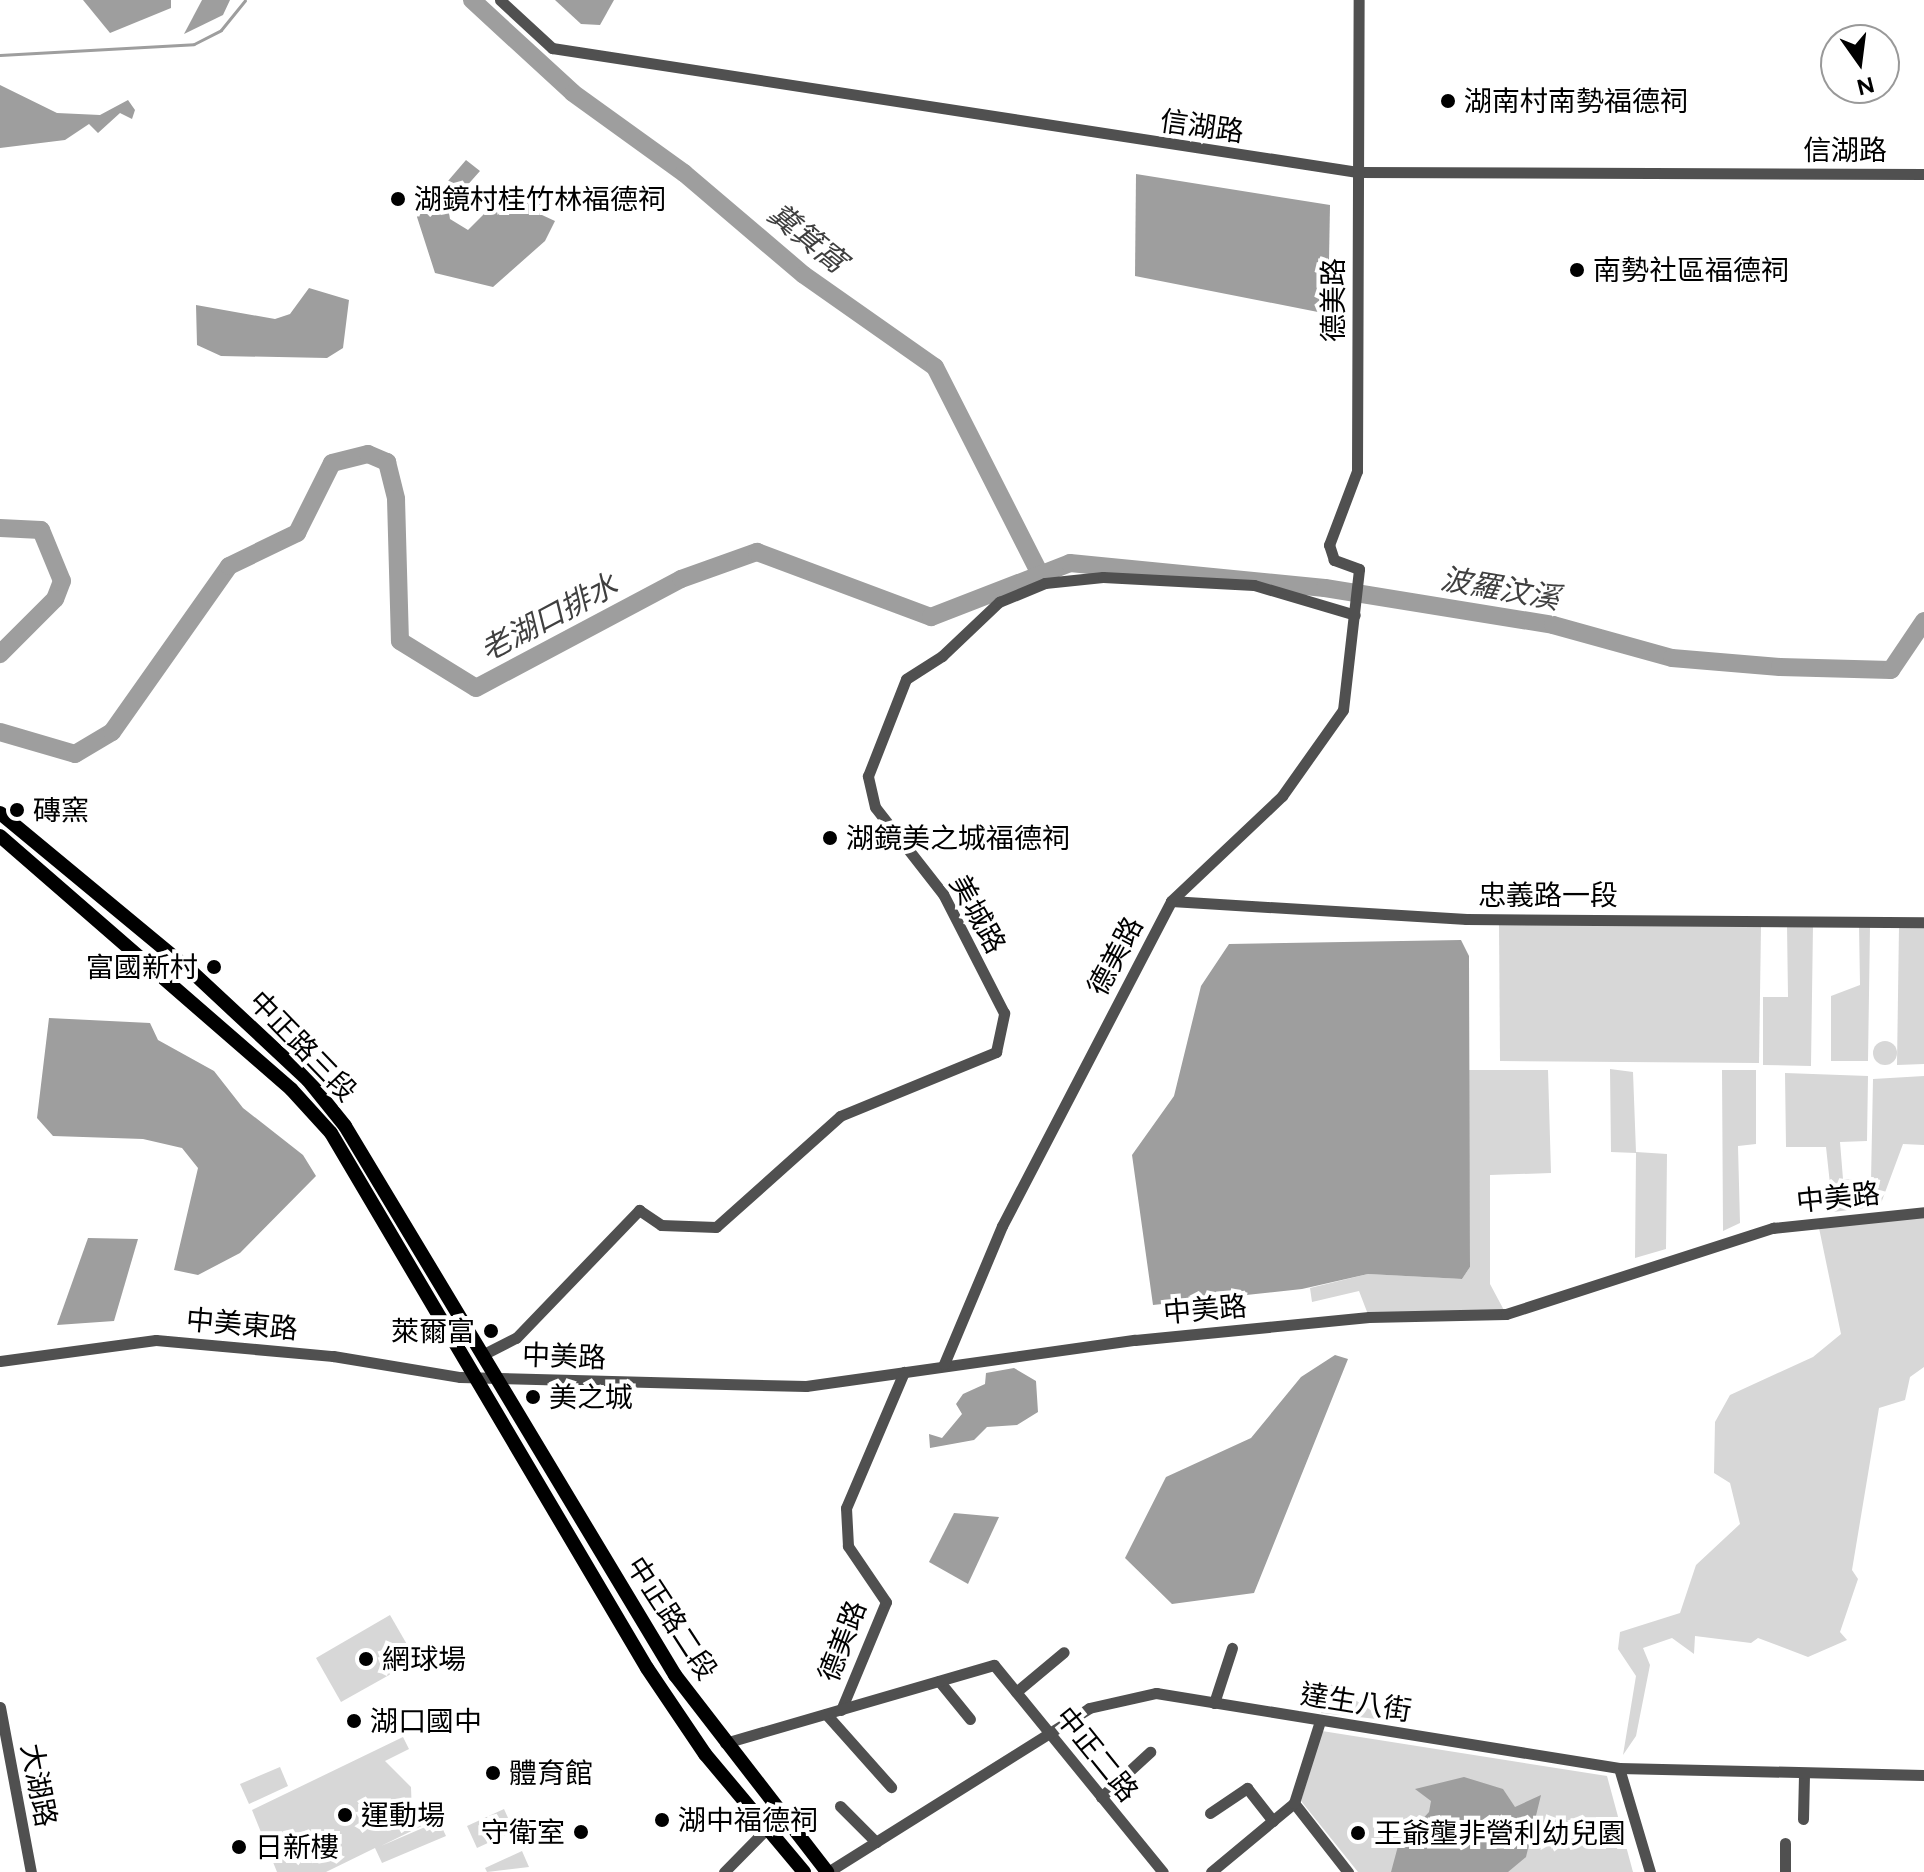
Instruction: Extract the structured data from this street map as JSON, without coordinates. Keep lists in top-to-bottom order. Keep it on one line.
{"streets":{"main road":["中正路三段","中正路二段"],"street":["信湖路","德美路","忠義路一段","美城路","中美路","中美東路","達生八街","中正二路","大湖路"]},"crossings":[["信湖路","德美路"],["德美路","忠義路一段"],["德美路","美城路"],["德美路","中美路"],["美城路","中正路三段"],["中正路三段","中美路"],["中正路三段","中美東路"],["中正路三段","中正路二段"],["中美路","中美東路"],["中美路","中正路二段"],["中美東路","中正路二段"],["中正路二段","達生八街"],["達生八街","中正二路"]],"water":["糞箕窩","波羅汶溪","老湖口排水"],"places":["湖南村南勢福德祠","湖鏡村桂竹林福德祠","南勢社區福德祠","磚窯","湖鏡美之城福德祠","富國新村","萊爾富","美之城","網球場","湖口國中","體育館","運動場","湖中福德祠","守衛室","王爺壟非營利幼兒園","日新樓"],"north":"bottom"}
